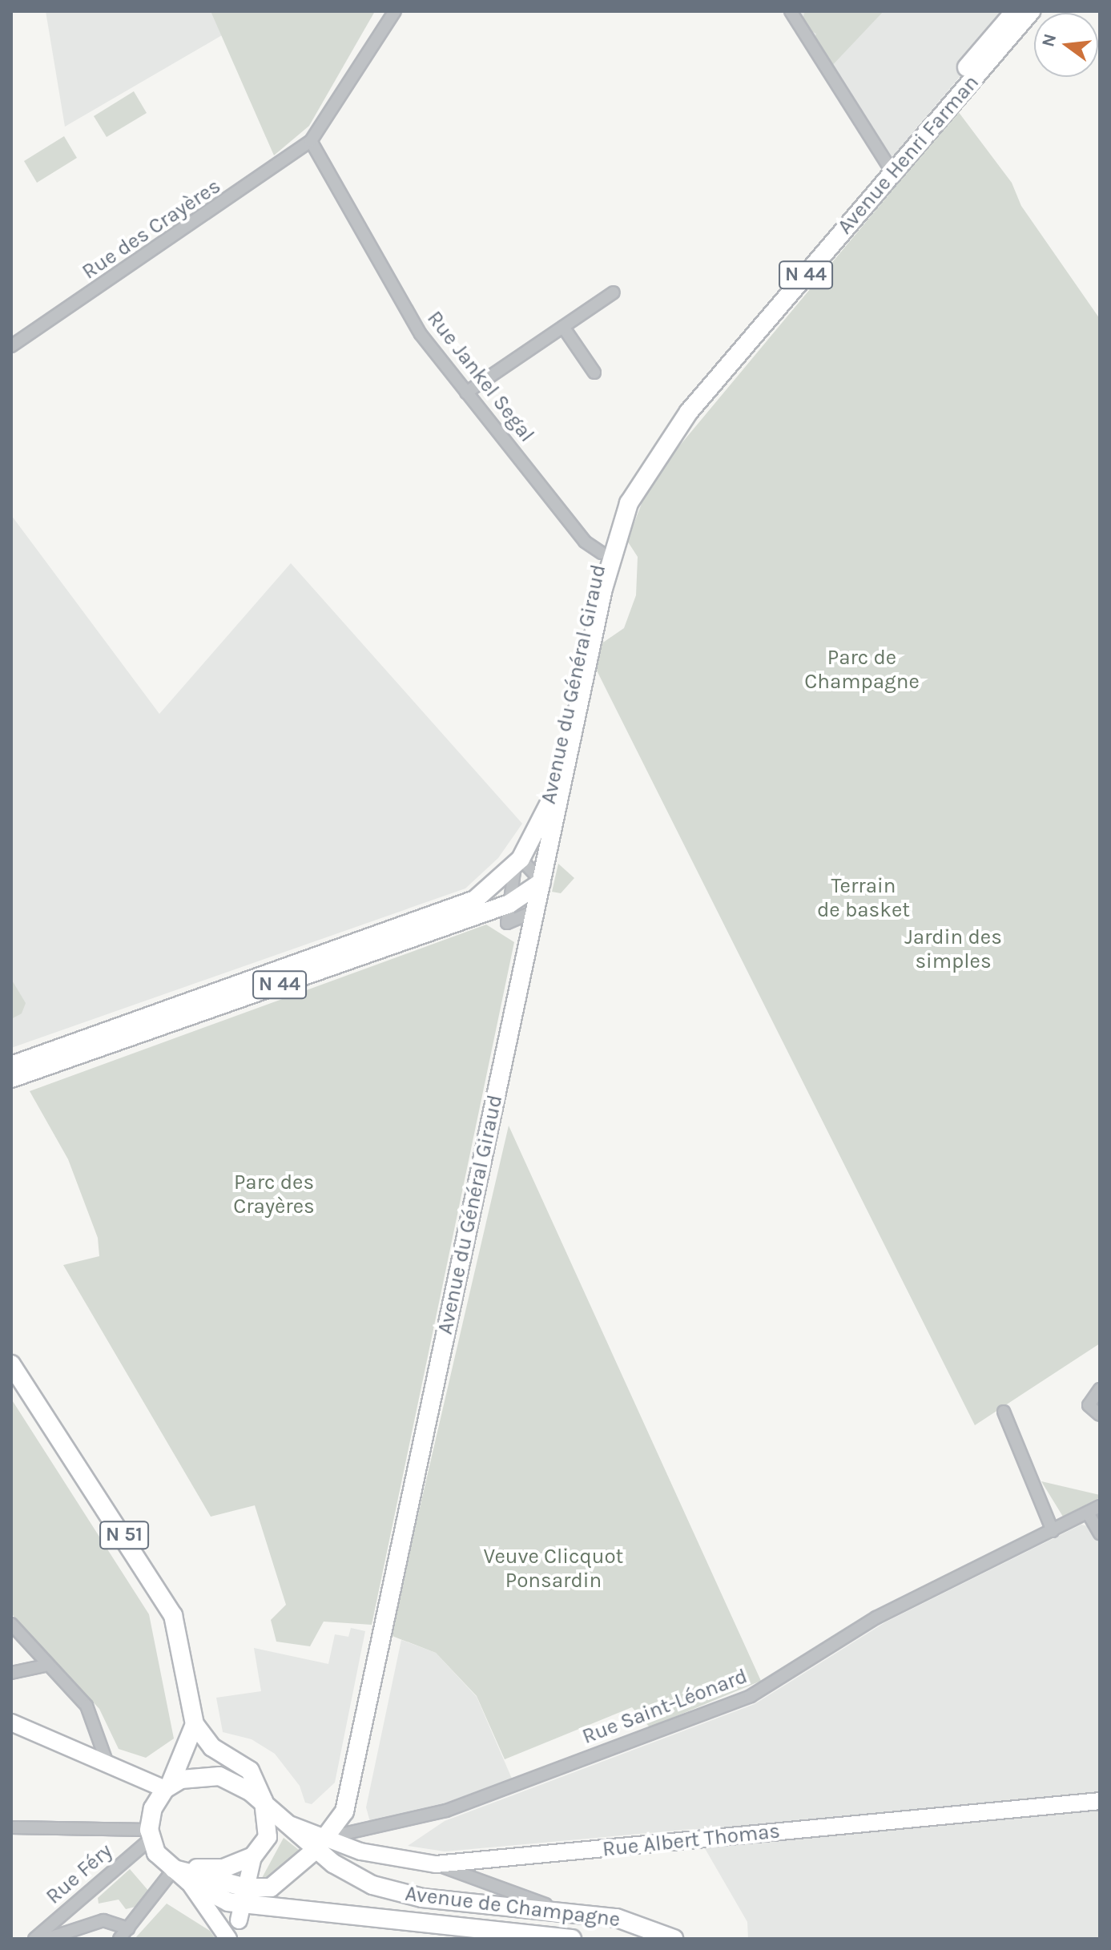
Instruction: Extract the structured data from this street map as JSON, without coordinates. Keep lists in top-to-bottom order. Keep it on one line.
{"streets":{"main road":["Avenue Henri Farman","N 44","Avenue du Général Giraud","N 51","Avenue de Champagne"],"street":["Rue des Crayères","Rue Jankel Segal","Rue Saint-Léonard","Rue Albert Thomas","Rue Féry"]},"crossings":[["Avenue Henri Farman","Avenue du Général Giraud"],["Rue des Crayères","Rue Jankel Segal"],["N 44","Avenue du Général Giraud"],["Rue Jankel Segal","Avenue du Général Giraud"],["Avenue du Général Giraud","Rue Saint-Léonard"],["Avenue du Général Giraud","Rue Albert Thomas"],["Avenue du Général Giraud","Avenue de Champagne"],["N 51","Rue Féry"],["N 51","Avenue de Champagne"],["Rue Saint-Léonard","Rue Albert Thomas"],["Rue Saint-Léonard","Avenue de Champagne"],["Rue Albert Thomas","Avenue de Champagne"],["Rue Féry","Avenue de Champagne"]],"parks":["Parc de Champagne","Terrain de basket","Jardin des simples","Parc des Crayères","Veuve Clicquot Ponsardin"],"north":"left"}
